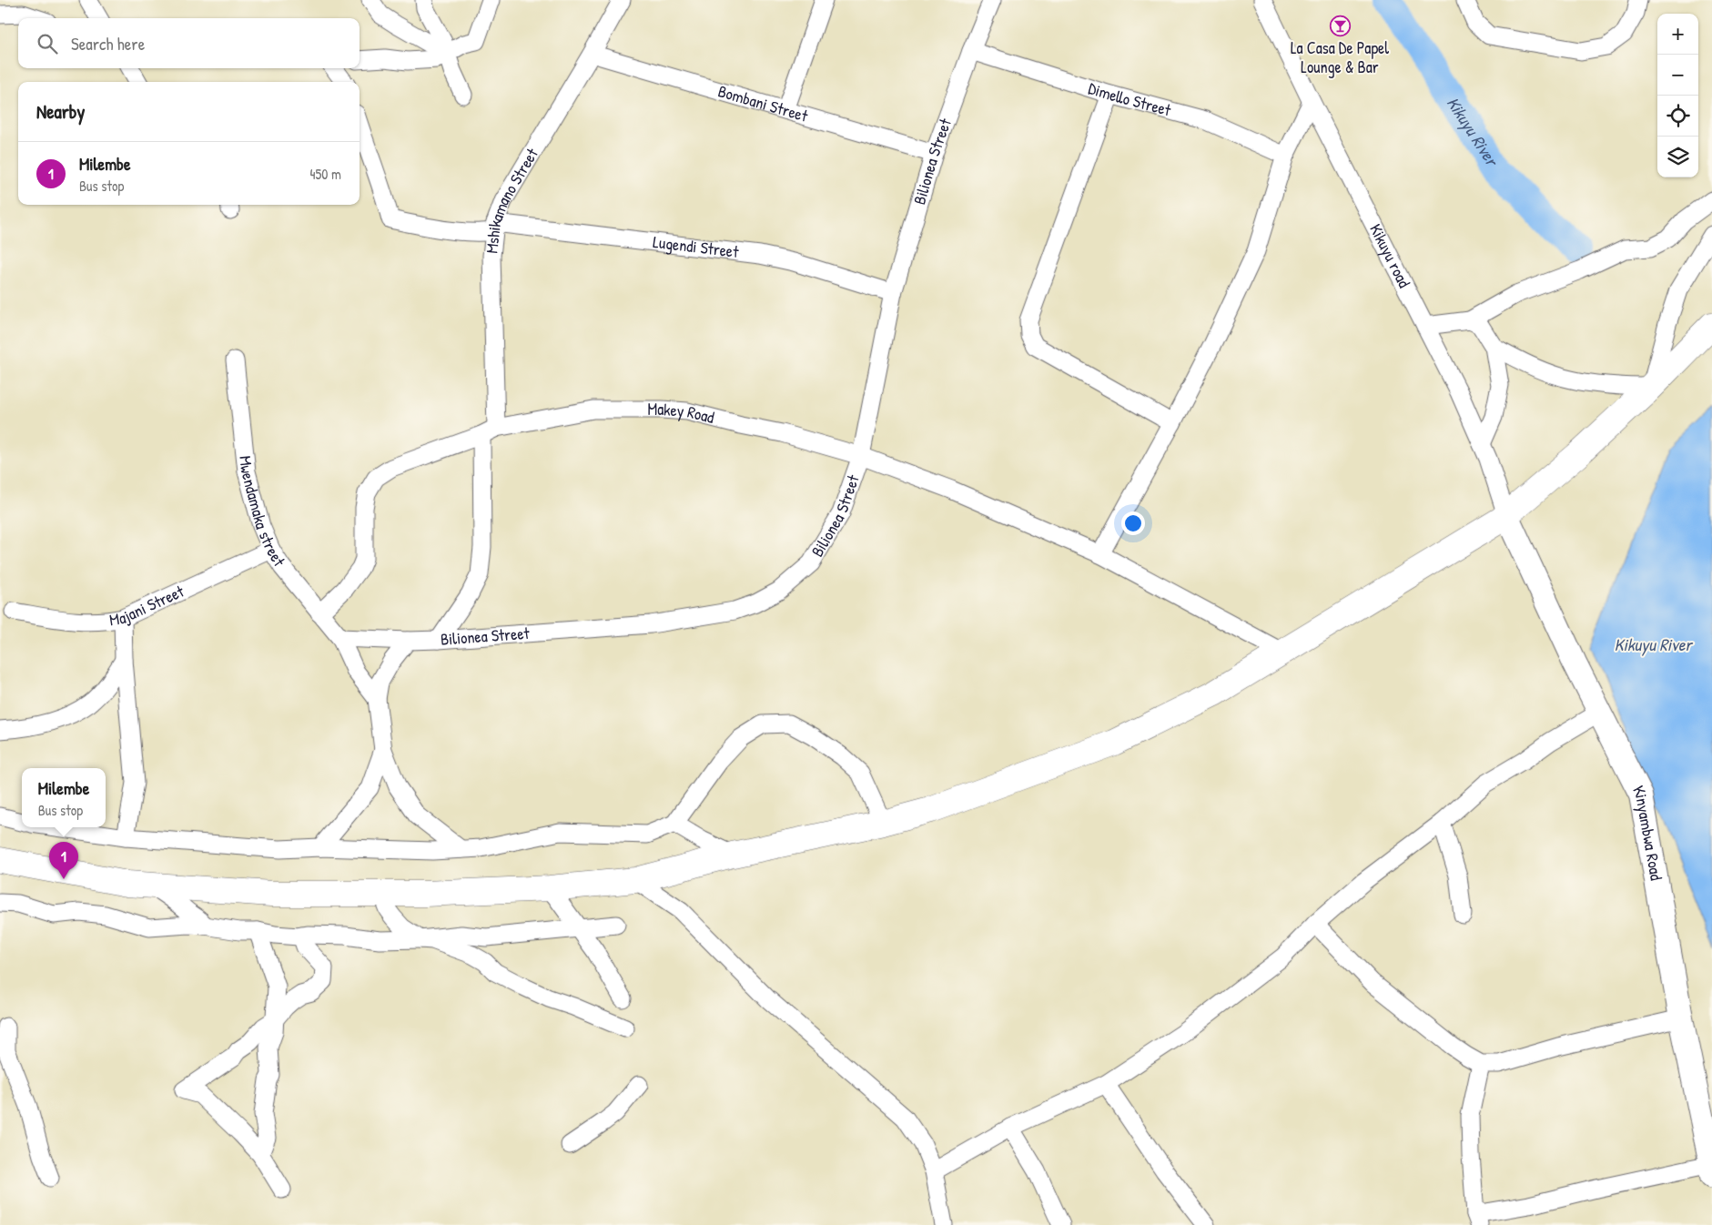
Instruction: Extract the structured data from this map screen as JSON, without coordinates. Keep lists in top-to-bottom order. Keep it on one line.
{"streets":{"street":["Dimello Street","Bombani Street","Bilionea Street","Mshikamano Street","Lugendi Street","Kikuyu road","Makey Road","Mwendamaka street","Majani Street","Kinyambwa Road"]},"crossings":[["Dimello Street","Bilionea Street"],["Bombani Street","Bilionea Street"],["Bombani Street","Mshikamano Street"],["Bilionea Street","Mshikamano Street"],["Bilionea Street","Lugendi Street"],["Bilionea Street","Makey Road"],["Bilionea Street","Mwendamaka street"],["Mshikamano Street","Lugendi Street"],["Mshikamano Street","Makey Road"],["Kikuyu road","Kinyambwa Road"],["Makey Road","Mwendamaka street"],["Mwendamaka street","Majani Street"]],"water":["Kikuyu River"],"places":{"bar":["La Casa De Papel Lounge & Bar"]},"page":{"map_buttons":["+","−"],"search":"Search here","heading":"Nearby","list":[{"mark":"1","name":"Milembe","note":"Bus stop","value":"450 m"}],"popup":["Milembe","Bus stop"],"pins":"1"}}
